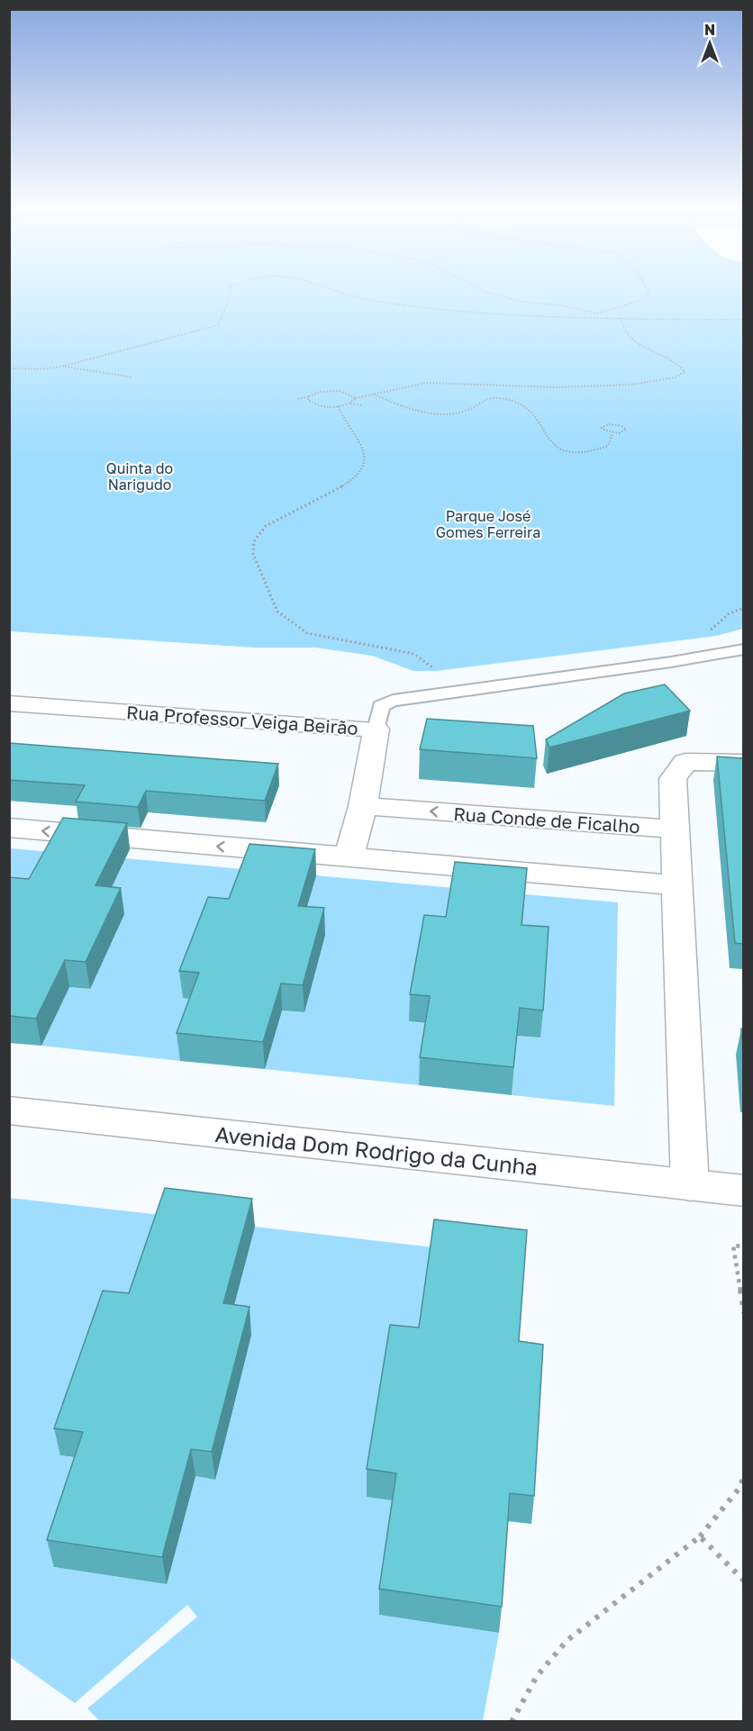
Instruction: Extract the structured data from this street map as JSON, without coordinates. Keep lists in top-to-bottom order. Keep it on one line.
{"streets":{"street":["Rua Professor Veiga Beirão","Rua Conde de Ficalho","Avenida Dom Rodrigo da Cunha"]},"crossings":[["Rua Professor Veiga Beirão","Rua Conde de Ficalho"]],"parks":["Quinta do Narigudo","Parque José Gomes Ferreira"],"north":"top"}
